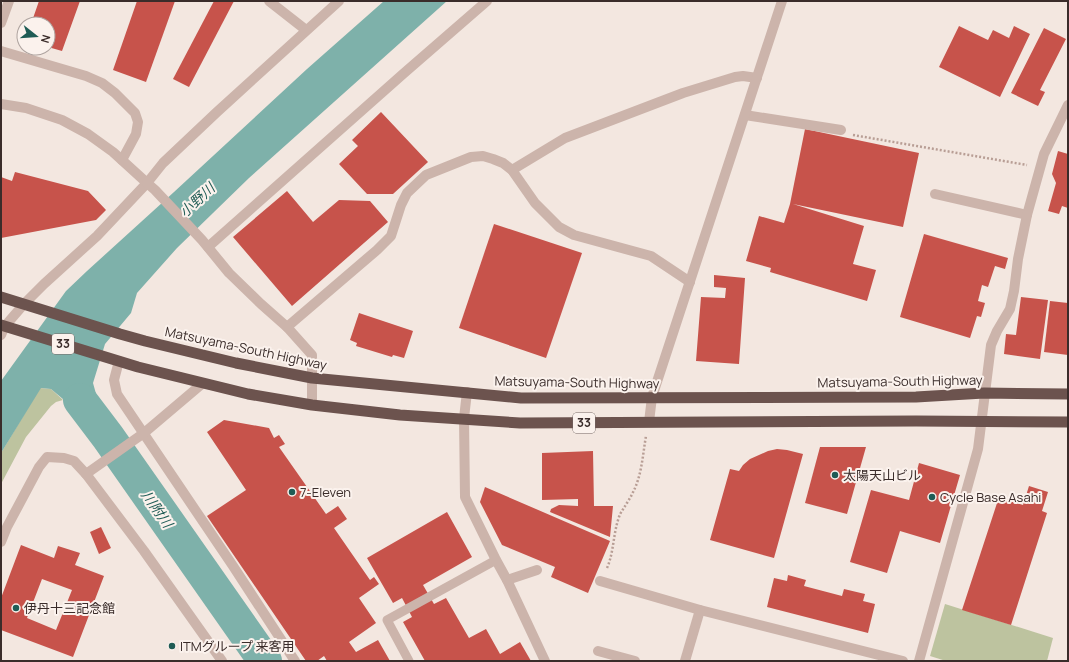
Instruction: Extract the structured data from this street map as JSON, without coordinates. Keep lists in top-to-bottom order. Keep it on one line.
{"streets":{"highway":["33","Matsuyama-South Highway"]},"water":["小野川","川附川"],"places":["太陽天山ビル","7-Eleven","Cycle Base Asahi","伊丹十三記念館","ITMグループ 来客用"],"north":"right"}
